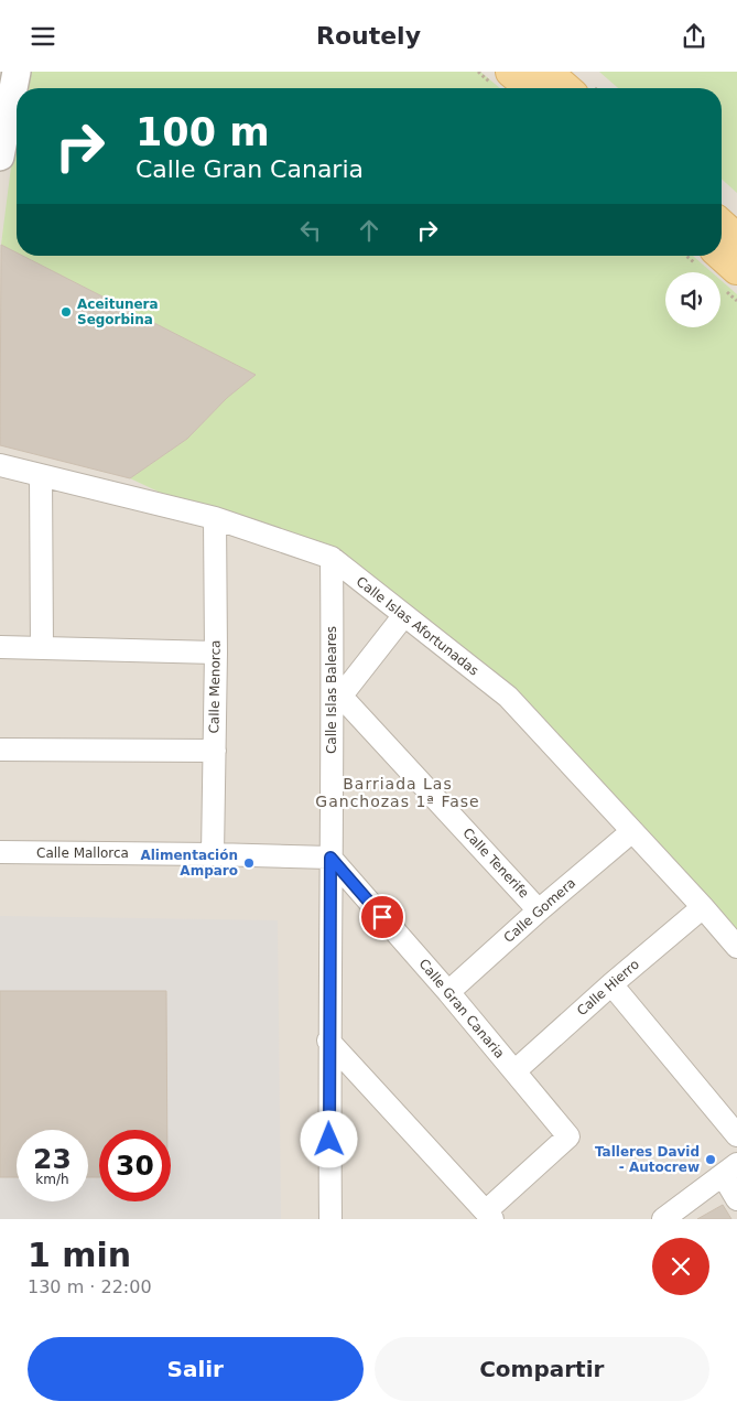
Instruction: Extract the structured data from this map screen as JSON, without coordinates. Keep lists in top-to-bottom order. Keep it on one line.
{"streets":{"street":["Calle Islas Afortunadas","Calle Menorca","Calle Islas Baleares","Calle Mallorca","Calle Tenerife","Calle Gomera","Calle Hierro","Calle Gran Canaria"]},"crossings":[["Calle Islas Afortunadas","Calle Menorca"],["Calle Islas Afortunadas","Calle Islas Baleares"],["Calle Islas Afortunadas","Calle Gomera"],["Calle Islas Afortunadas","Calle Hierro"],["Calle Menorca","Calle Mallorca"],["Calle Islas Baleares","Calle Mallorca"],["Calle Islas Baleares","Calle Tenerife"],["Calle Islas Baleares","Calle Gran Canaria"],["Calle Mallorca","Calle Gran Canaria"],["Calle Tenerife","Calle Gomera"],["Calle Gomera","Calle Gran Canaria"],["Calle Hierro","Calle Gran Canaria"]],"districts":["Barriada Las Ganchozas 1ª Fase"],"places":["Aceitunera Segorbina","Alimentación Amparo","Talleres David - Autocrew"],"page":{"header":"Routely","turn":["100 m","Calle Gran Canaria"],"speed":"23 km/h","limit":"30","heading":["1 min","130 m · 22:00"],"buttons":["Salir","Compartir"]}}
